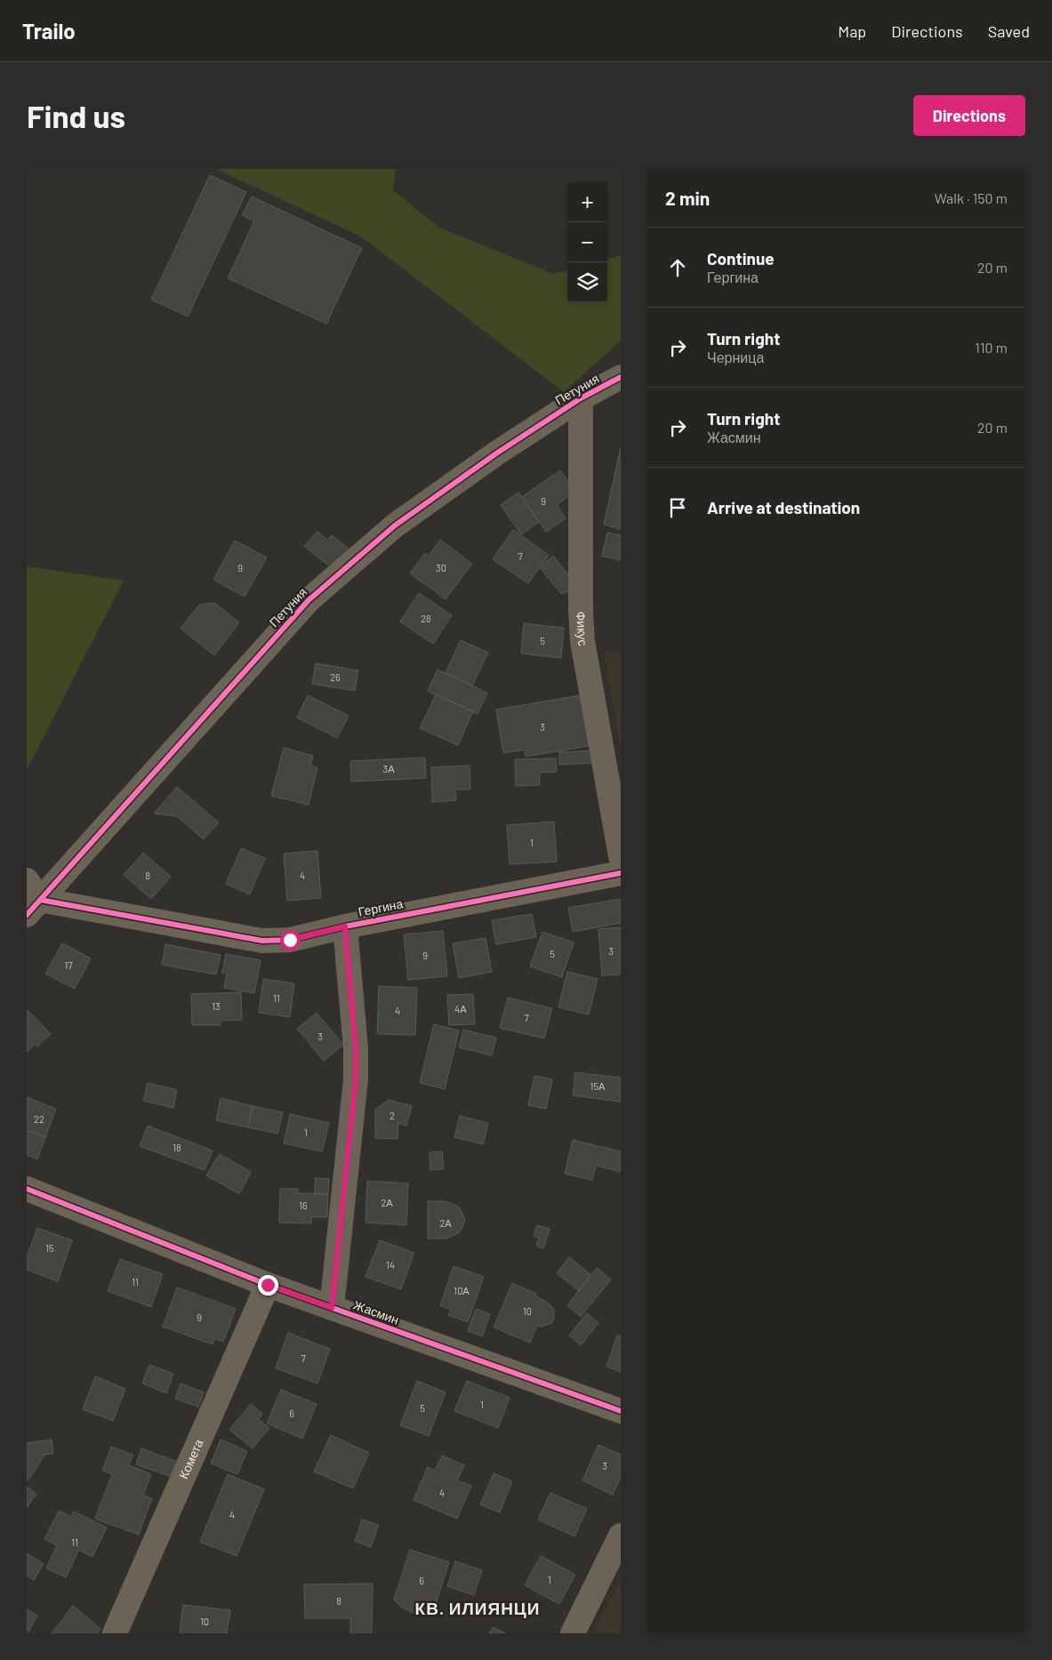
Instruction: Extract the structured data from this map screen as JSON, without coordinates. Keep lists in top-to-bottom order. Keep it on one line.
{"streets":{"street":["Петуния","Фикус","Гергина","Жасмин","Комета"]},"crossings":[["Петуния","Фикус"],["Петуния","Гергина"],["Жасмин","Комета"]],"districts":["КВ. ИЛИЯНЦИ"],"house_numbers":["9","7","9","30","28","5","26","3","3А","1","8","4","3","5","9","17","11","13","4А","4","7","3","15А","2","22","1","18","2А","16","2А","15","14","11","10А","10","9","7","1","5","6","3","4","4","11","1","6","8","10"],"page":{"header":"Trailo","nav":["Map","Directions","Saved"],"buttons":"Directions","title":"Find us","heading":["2 min","Walk · 150 m"],"map_buttons":["+","−"],"list":[["Continue","Гергина","20 m"],["Turn right","Черница","110 m"],["Turn right","Жасмин","20 m"],"Arrive at destination"]}}
